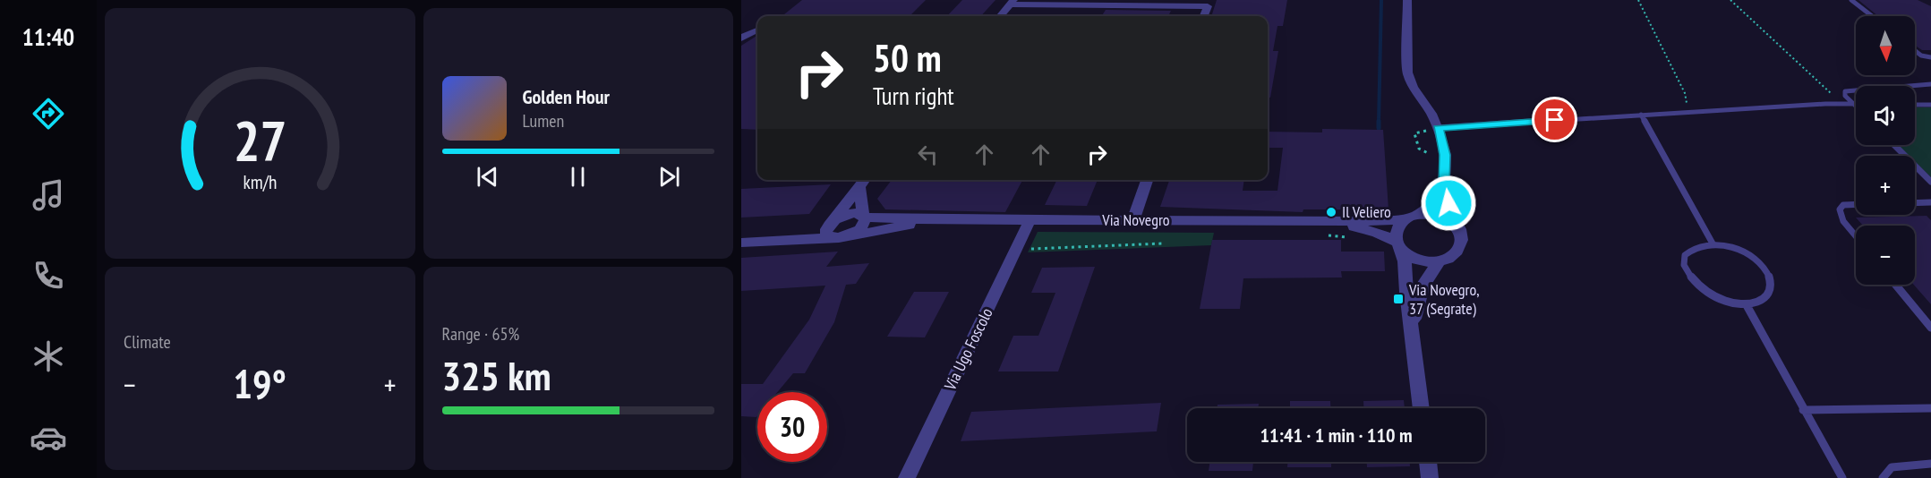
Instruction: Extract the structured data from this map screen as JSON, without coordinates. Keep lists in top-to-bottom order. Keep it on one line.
{"streets":{"street":["Via Novegro","Via Ugo Foscolo"]},"crossings":[["Via Novegro","Via Ugo Foscolo"]],"places":{"other":["Il Veliero"],"transit":["Via Novegro, 37 (Segrate)"]},"north":"bottom","page":{"tabs":"11:40","map_buttons":["+","−"],"turn":["50 m","Turn right"],"song":["Golden Hour","Lumen"],"tile":["Climate",["Range · 65%","325 km"]],"heat":["−","19°","+"],"limit":"30","trip":"11:41 · 1 min · 110 m","gauge":["27","km/h"]}}
